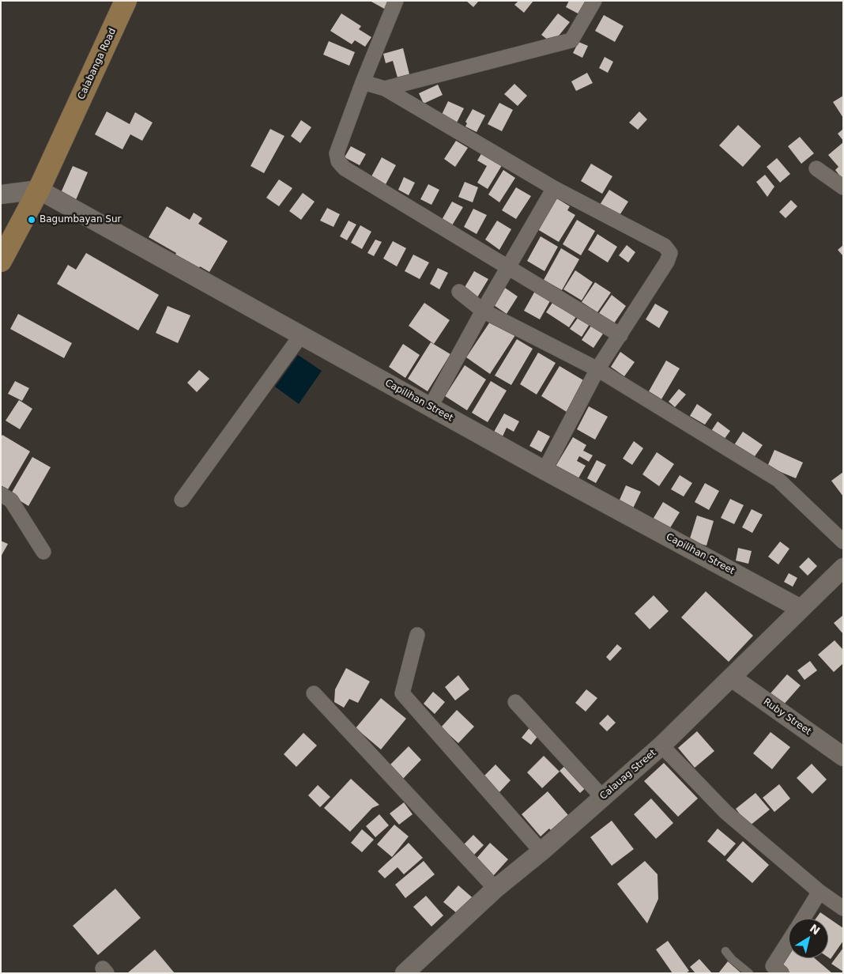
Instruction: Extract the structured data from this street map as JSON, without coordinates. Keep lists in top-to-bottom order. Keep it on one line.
{"streets":{"main road":["Calabanga Road"],"street":["Capilihan Street","Ruby Street","Calauag Street"]},"crossings":[["Calabanga Road","Capilihan Street"],["Capilihan Street","Calauag Street"],["Ruby Street","Calauag Street"]],"places":["Bagumbayan Sur"],"north":"top right"}
